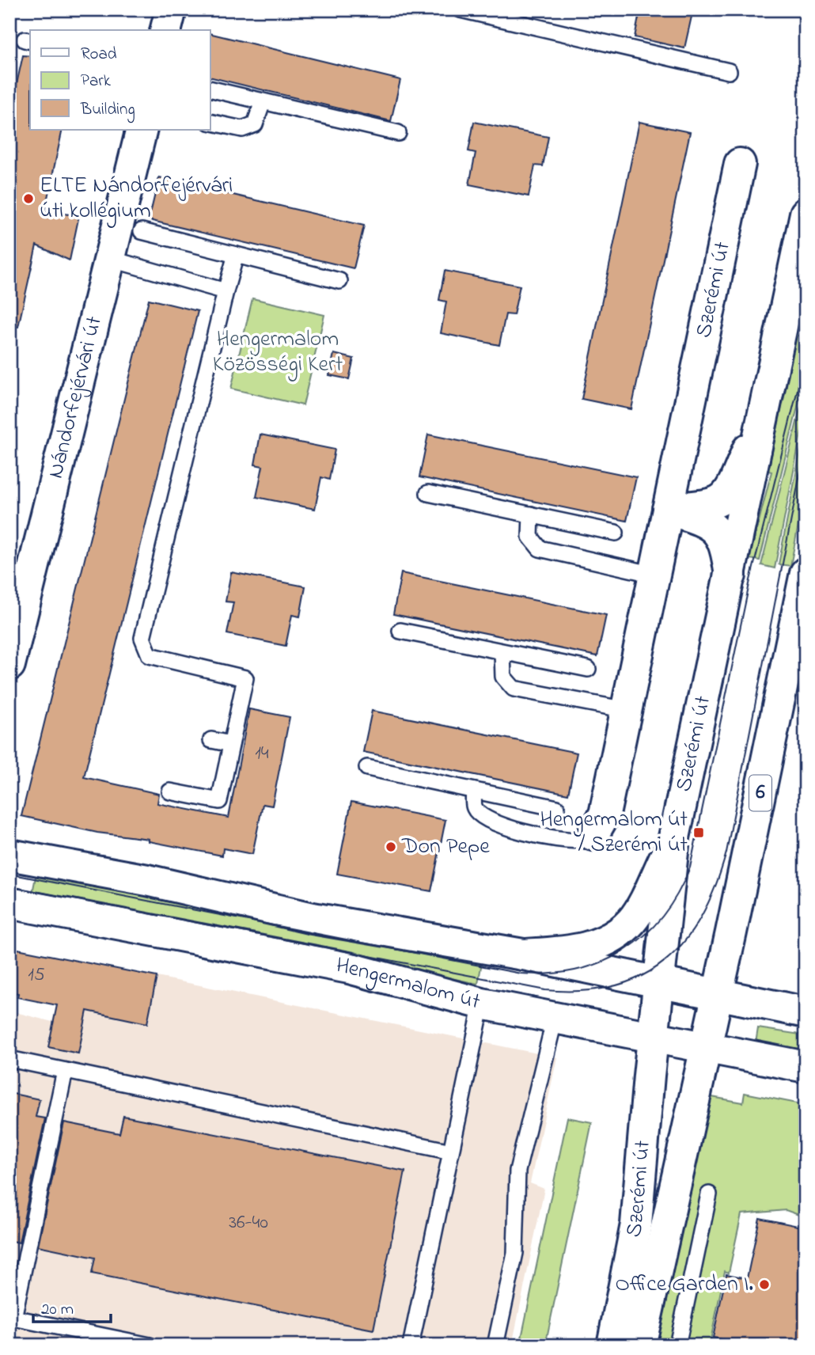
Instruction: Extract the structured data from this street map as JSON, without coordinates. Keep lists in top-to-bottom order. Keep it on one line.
{"streets":{"main road":["Szerémi út","Nándorfejérvári út","6","Hengermalom út"]},"crossings":[["Szerémi út","Hengermalom út"]],"parks":["Hengermalom Közösségi Kert"],"places":{"other":["ELTE Nándorfejérvári úti kollégium","Don Pepe","Office Garden I."],"transit":["Hengermalom út / Szerémi út"]},"house_numbers":["14","15","36-40"],"legend":["Road","Park","Building"],"scale_bar":"20 m"}
